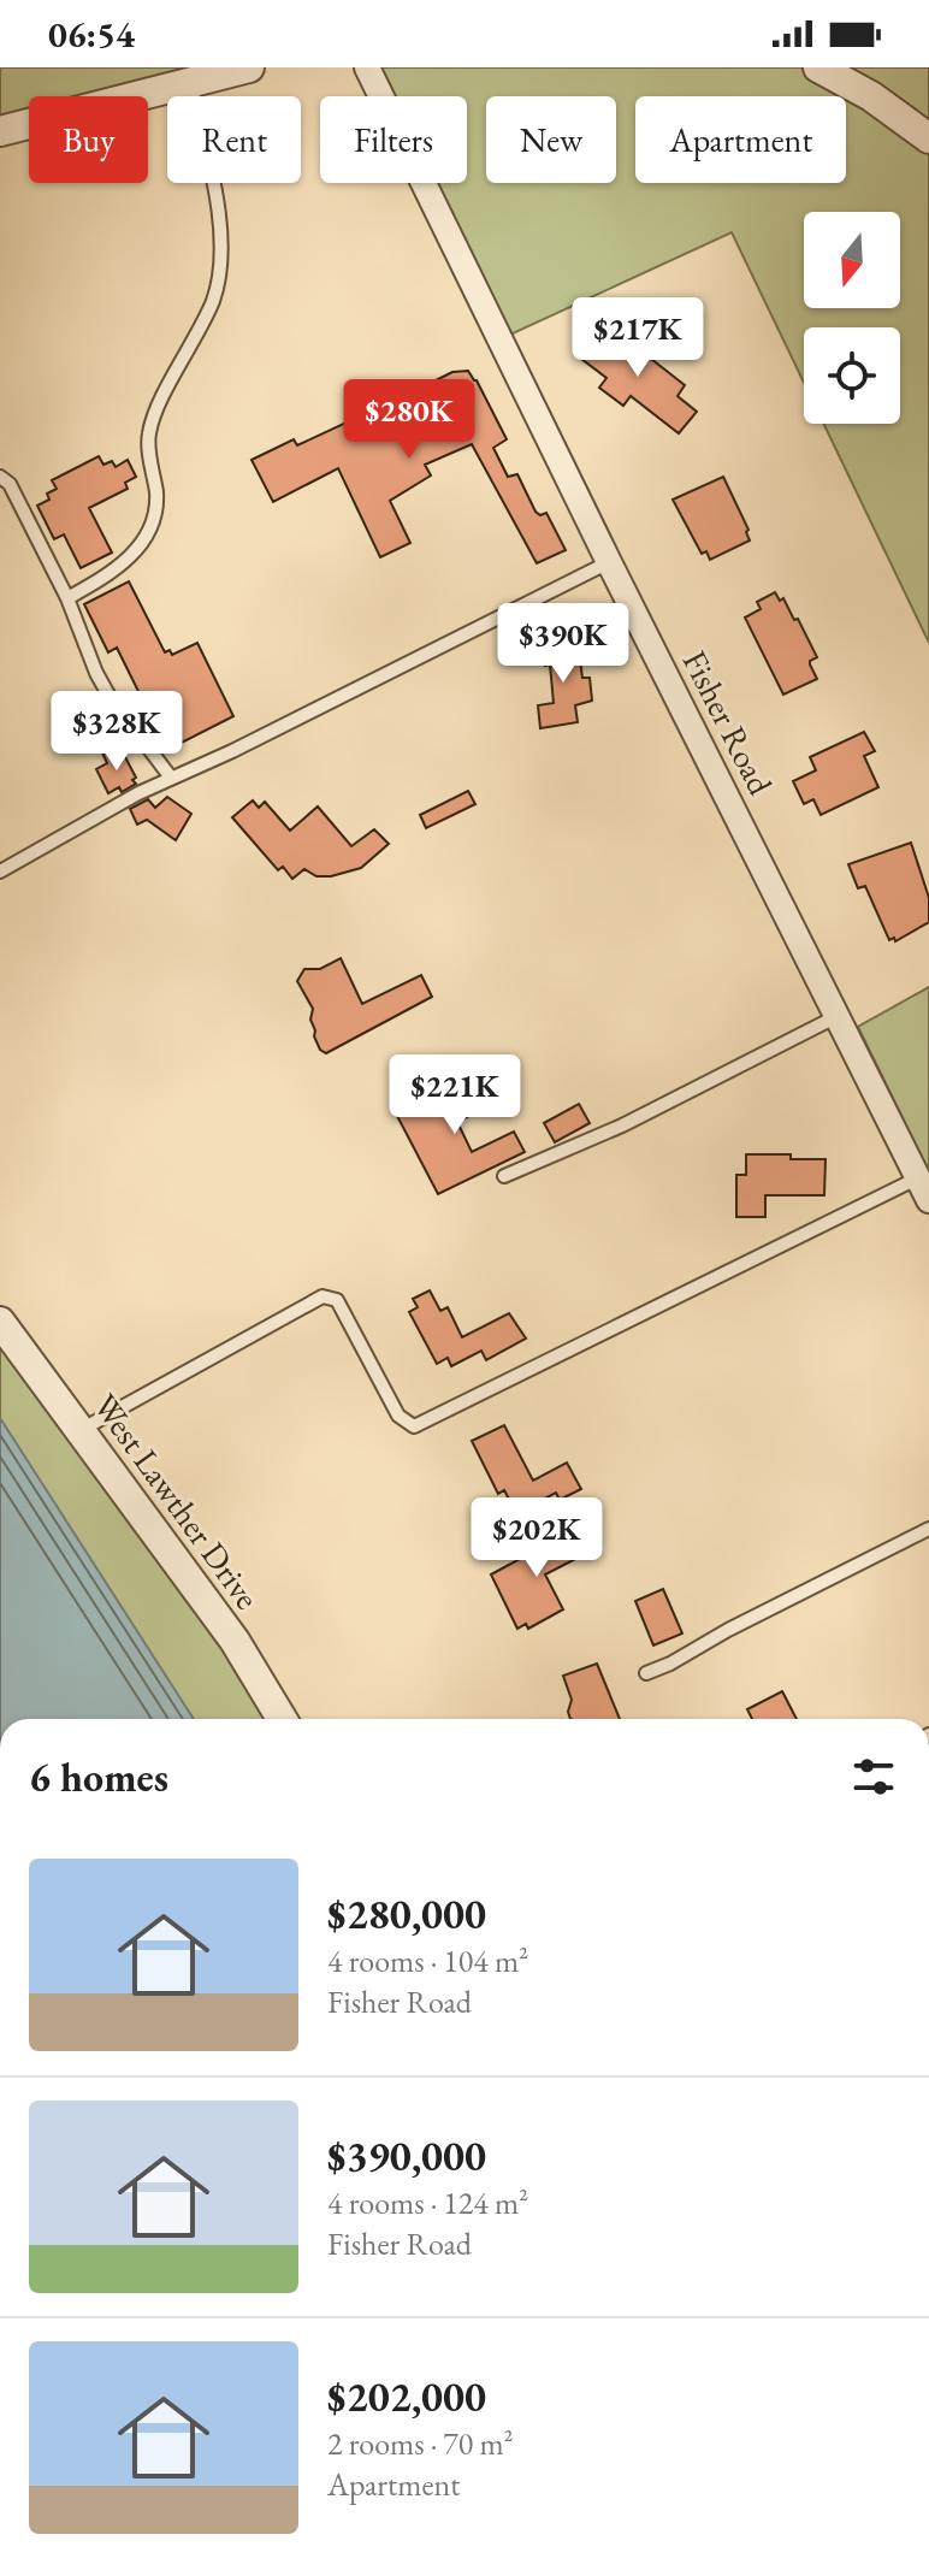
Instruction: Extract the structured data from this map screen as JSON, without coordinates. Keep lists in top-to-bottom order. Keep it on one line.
{"streets":{"street":["Fisher Road","West Lawther Drive"]},"north":"bottom","page":{"status":"06:54","chip":["Buy","Rent","Filters","New","Apartment"],"price":["$217K","$280K","$390K","$328K","$221K","$202K"],"heading":"6 homes","list":[{"name":"$280,000","note":"4 rooms · 104 m² · Fisher Road"},{"name":"$390,000","note":"4 rooms · 124 m² · Fisher Road"},{"name":"$202,000","note":"2 rooms · 70 m² · Apartment"}]}}
